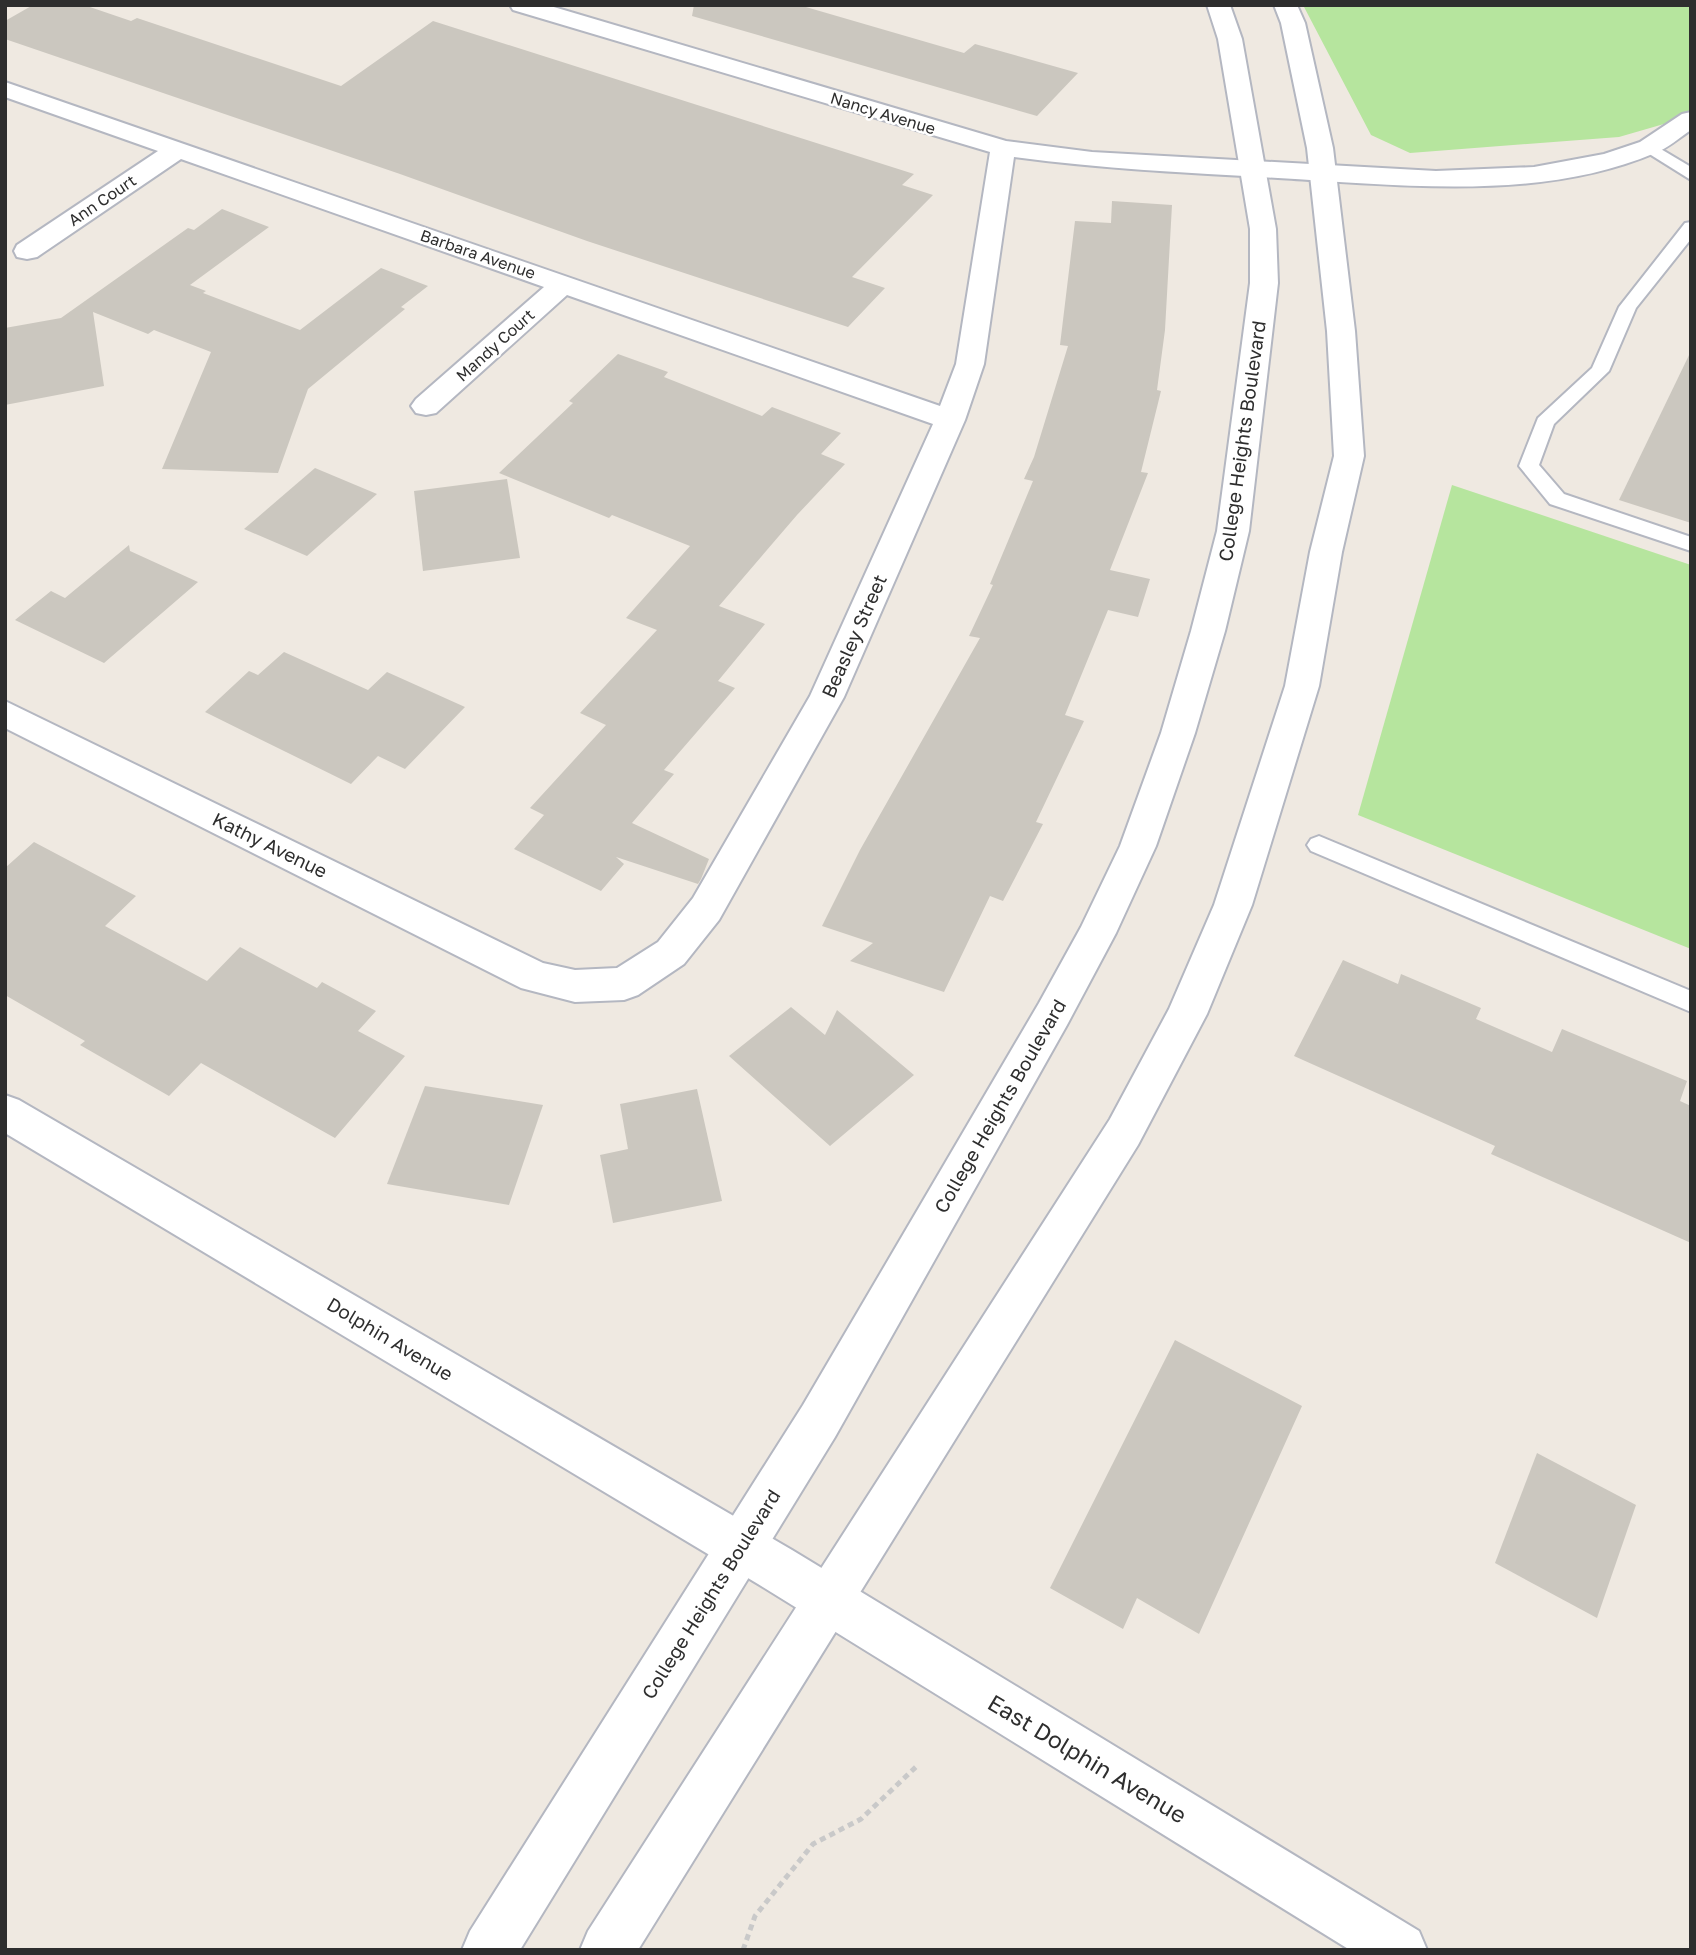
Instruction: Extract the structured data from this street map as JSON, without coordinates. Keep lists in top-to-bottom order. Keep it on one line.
{"streets":{"street":["Nancy Avenue","Ann Court","Barbara Avenue","Mandy Court","College Heights Boulevard","Beasley Street","Kathy Avenue","Dolphin Avenue","East Dolphin Avenue"]},"crossings":[["Nancy Avenue","College Heights Boulevard"],["Nancy Avenue","Beasley Street"],["Ann Court","Barbara Avenue"],["Barbara Avenue","Mandy Court"],["Barbara Avenue","Beasley Street"],["College Heights Boulevard","Dolphin Avenue"],["College Heights Boulevard","East Dolphin Avenue"],["Beasley Street","Kathy Avenue"],["Dolphin Avenue","East Dolphin Avenue"]]}
